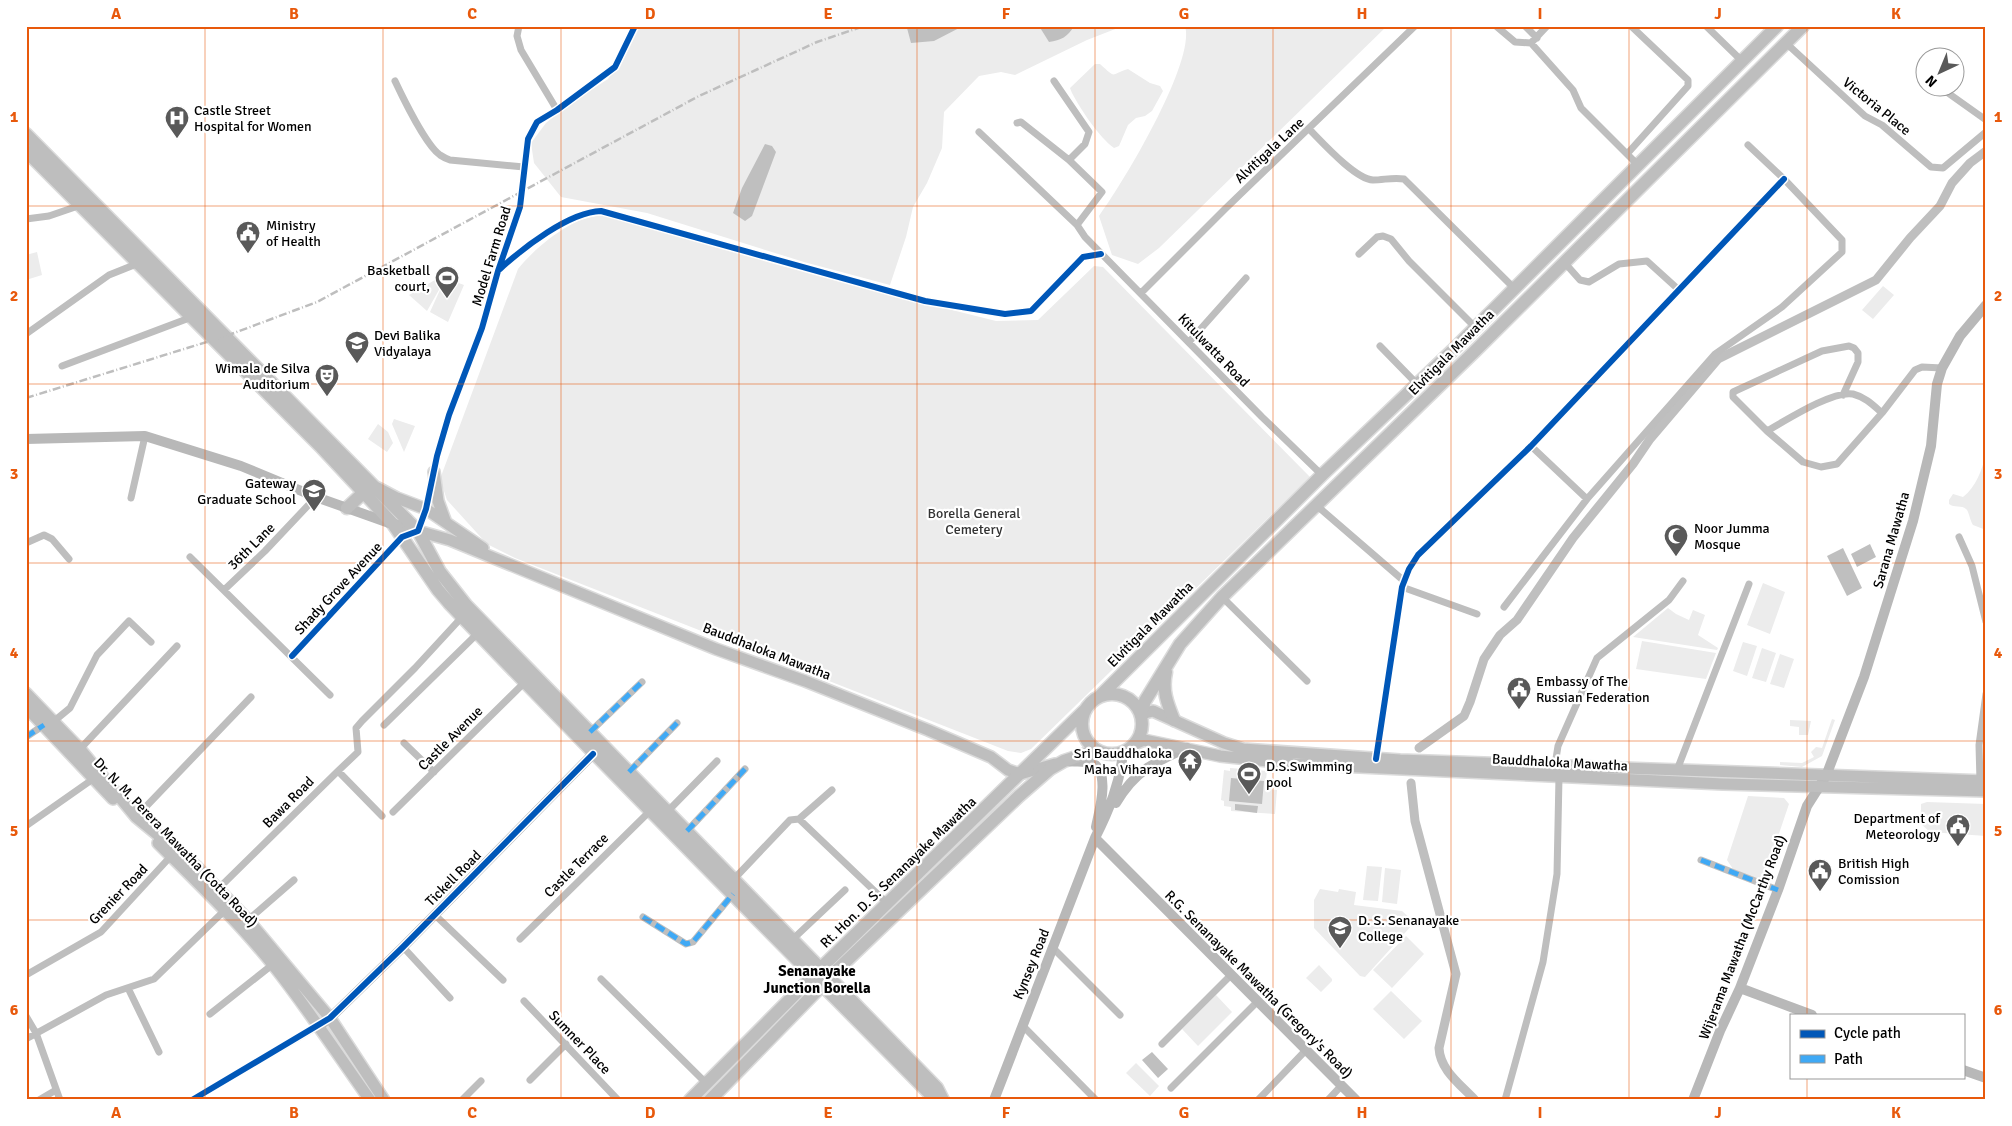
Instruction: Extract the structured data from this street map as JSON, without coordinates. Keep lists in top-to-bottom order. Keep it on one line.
{"streets":{"highway":["Elvitigala Mawatha","Rt. Hon. D. S. Senanayake Mawatha"],"main road":["Bauddhaloka Mawatha","Dr. N. M. Perera Mawatha (Cotta Road)"],"street":["Victoria Place","Alvitigala Lane","Model Farm Road","Kitulwatta Road","Sarana Mawatha","36th Lane","Shady Grove Avenue","Castle Avenue","Bawa Road","Castle Terrace","Tickell Road","Grenier Road","Wijerama Mawatha (McCarthy Road)","Kynsey Road","R.G. Senanayake Mawatha (Gregory's Road)","Sumner Place"]},"crossings":[["Victoria Place","Elvitigala Mawatha"],["Alvitigala Lane","Kitulwatta Road"],["Model Farm Road","Bauddhaloka Mawatha"],["Kitulwatta Road","Elvitigala Mawatha"],["Elvitigala Mawatha","Bauddhaloka Mawatha"],["Elvitigala Mawatha","Rt. Hon. D. S. Senanayake Mawatha"],["Elvitigala Mawatha","Kynsey Road"],["Sarana Mawatha","Bauddhaloka Mawatha"],["Sarana Mawatha","Wijerama Mawatha (McCarthy Road)"],["36th Lane","Shady Grove Avenue"],["36th Lane","Bauddhaloka Mawatha"],["Bauddhaloka Mawatha","Rt. Hon. D. S. Senanayake Mawatha"],["Bauddhaloka Mawatha","Wijerama Mawatha (McCarthy Road)"],["Bauddhaloka Mawatha","Kynsey Road"],["Bawa Road","Dr. N. M. Perera Mawatha (Cotta Road)"],["Dr. N. M. Perera Mawatha (Cotta Road)","Tickell Road"],["Dr. N. M. Perera Mawatha (Cotta Road)","Grenier Road"],["Rt. Hon. D. S. Senanayake Mawatha","Kynsey Road"],["Kynsey Road","R.G. Senanayake Mawatha (Gregory's Road)"]],"districts":["Senanayake Junction Borella"],"parks":["Borella General Cemetery"],"places":{"hospital":["Castle Street Hospital for Women"],"public building":["Ministry of Health","Embassy of The Russian Federation","Department of Meteorology","British High Comission"],"sports":["Basketball court,","D.S.Swimming pool"],"school or university":["Devi Balika Vidyalaya","Gateway Graduate School","D. S. Senanayake College"],"theatre":["Wimala de Silva Auditorium"],"mosque":["Noor Jumma Mosque"],"temple":["Sri Bauddhaloka Maha Viharaya"]},"legend":["Cycle path","Path"],"north":"bottom left","grid":{"columns":["A","B","C","D","E","F","G","H","I","J","K"],"rows":["1","2","3","4","5","6"]}}
